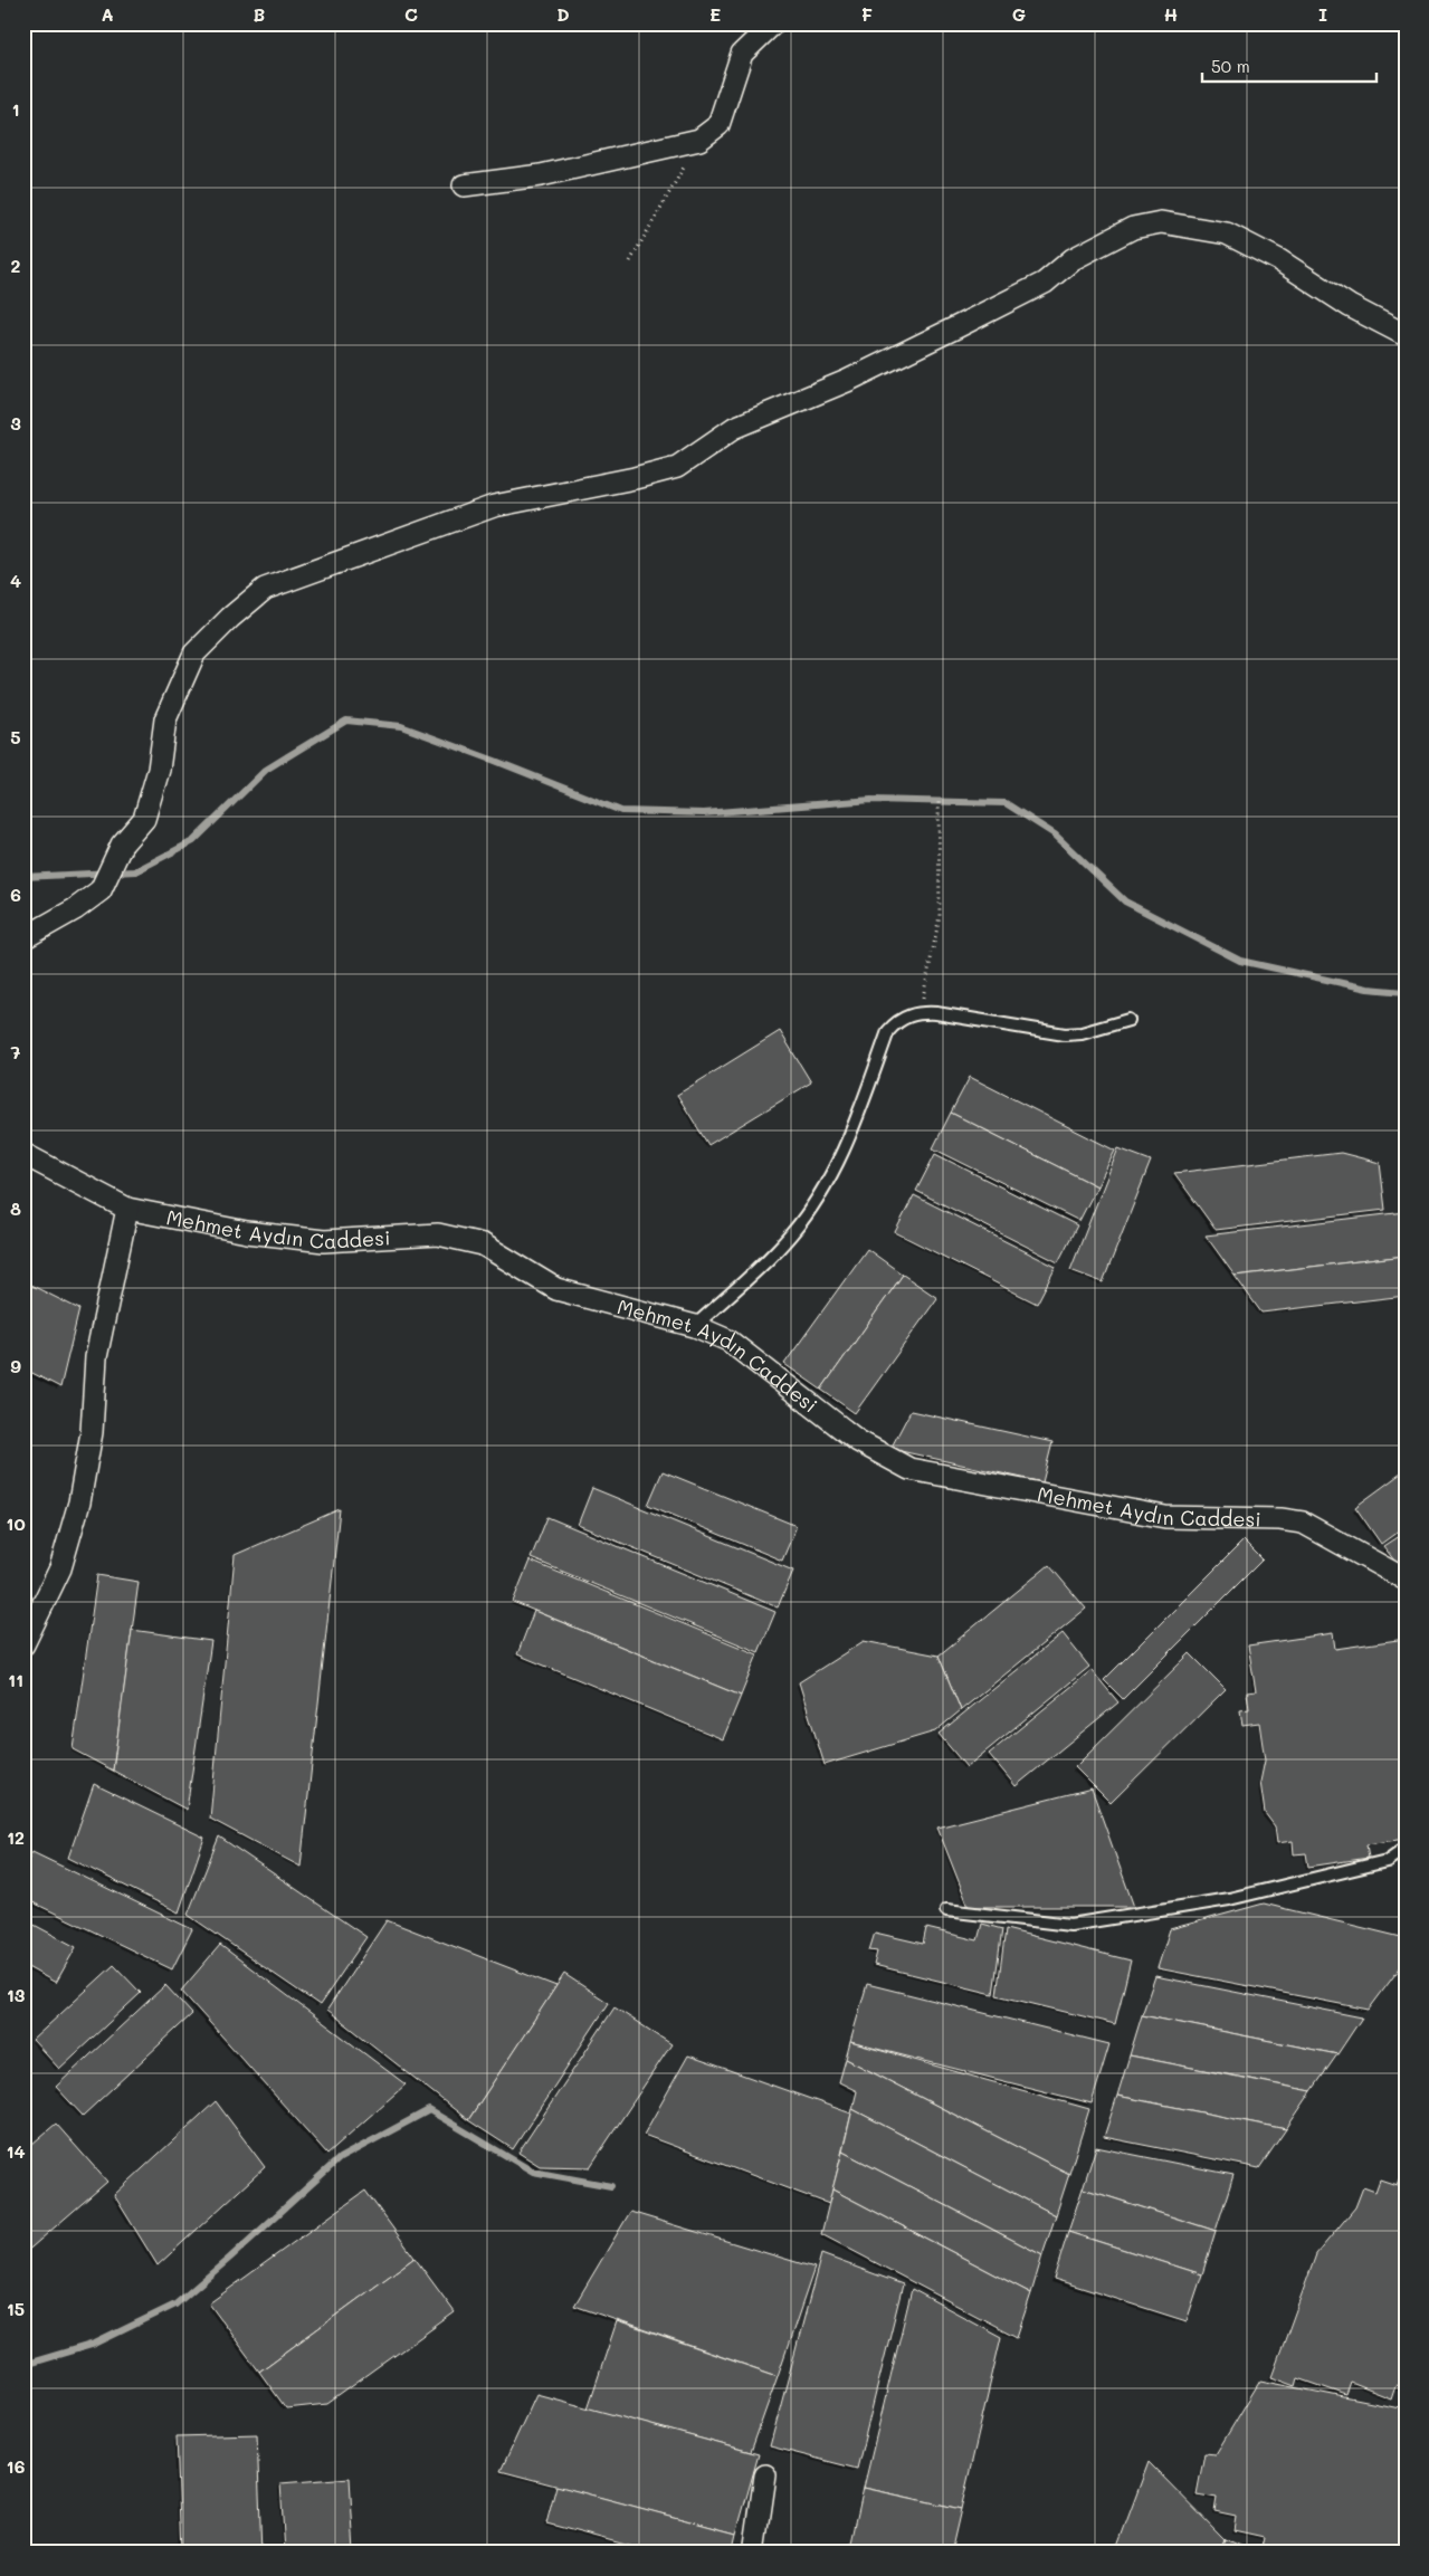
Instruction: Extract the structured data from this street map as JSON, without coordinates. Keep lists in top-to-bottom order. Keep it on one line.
{"streets":{"street":["Mehmet Aydın Caddesi"]},"scale_bar":"50 m","grid":{"columns":["A","B","C","D","E","F","G","H","I"],"rows":["1","2","3","4","5","6","7","8","9","10","11","12","13","14","15","16"]}}
